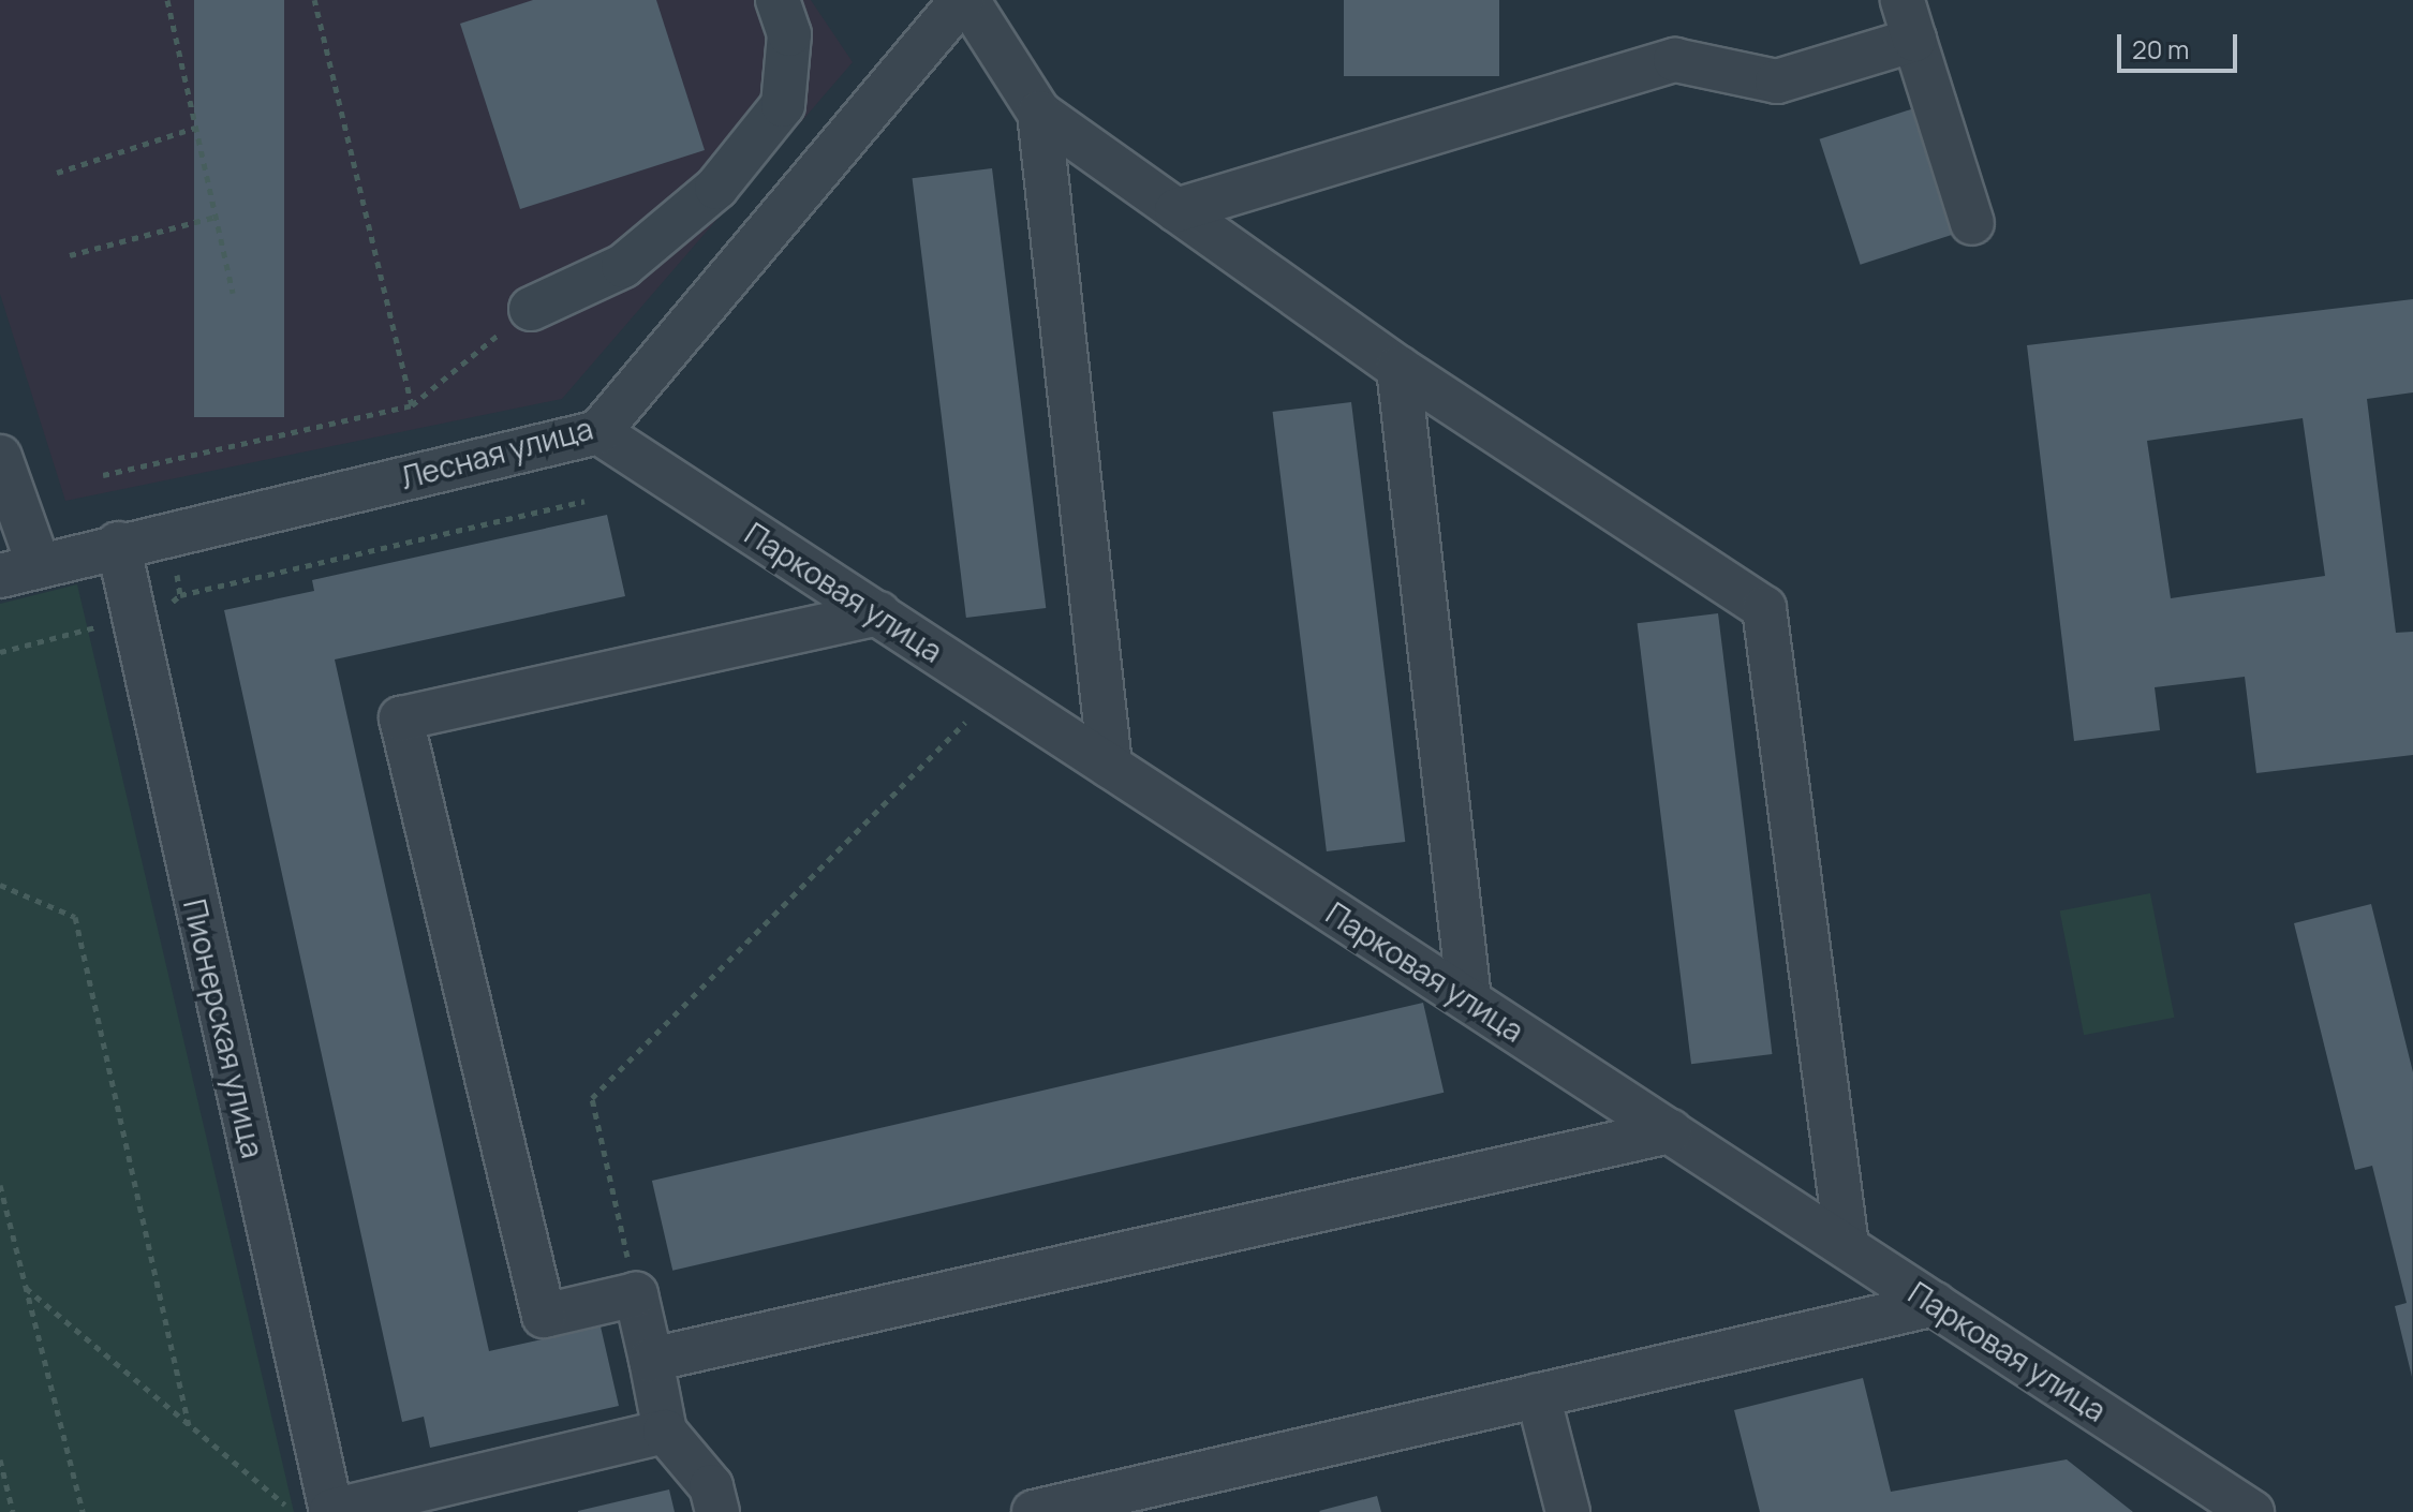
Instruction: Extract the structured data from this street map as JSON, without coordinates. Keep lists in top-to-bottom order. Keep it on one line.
{"streets":{"street":["Лесная улица","Парковая улица","Пионерская улица"]},"crossings":[["Лесная улица","Парковая улица"],["Лесная улица","Пионерская улица"]],"scale_bar":"20 m"}
